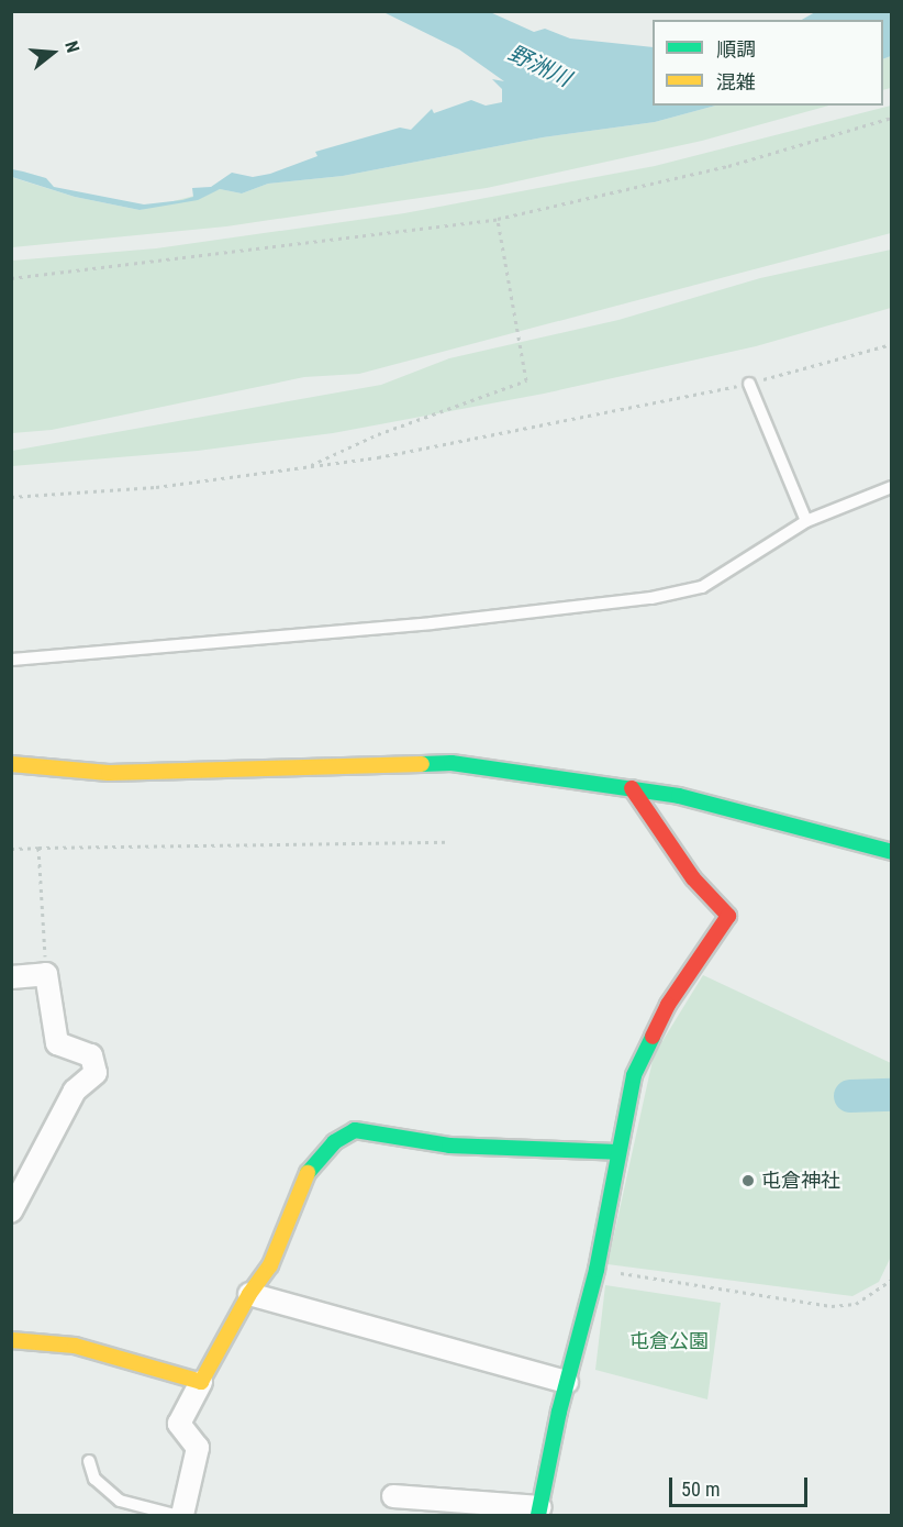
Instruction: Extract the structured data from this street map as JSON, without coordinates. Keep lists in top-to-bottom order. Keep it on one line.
{"water":["野洲川"],"parks":["屯倉公園"],"places":["屯倉神社"],"legend":["順調","混雑"],"scale_bar":"50 m","north":"right"}
